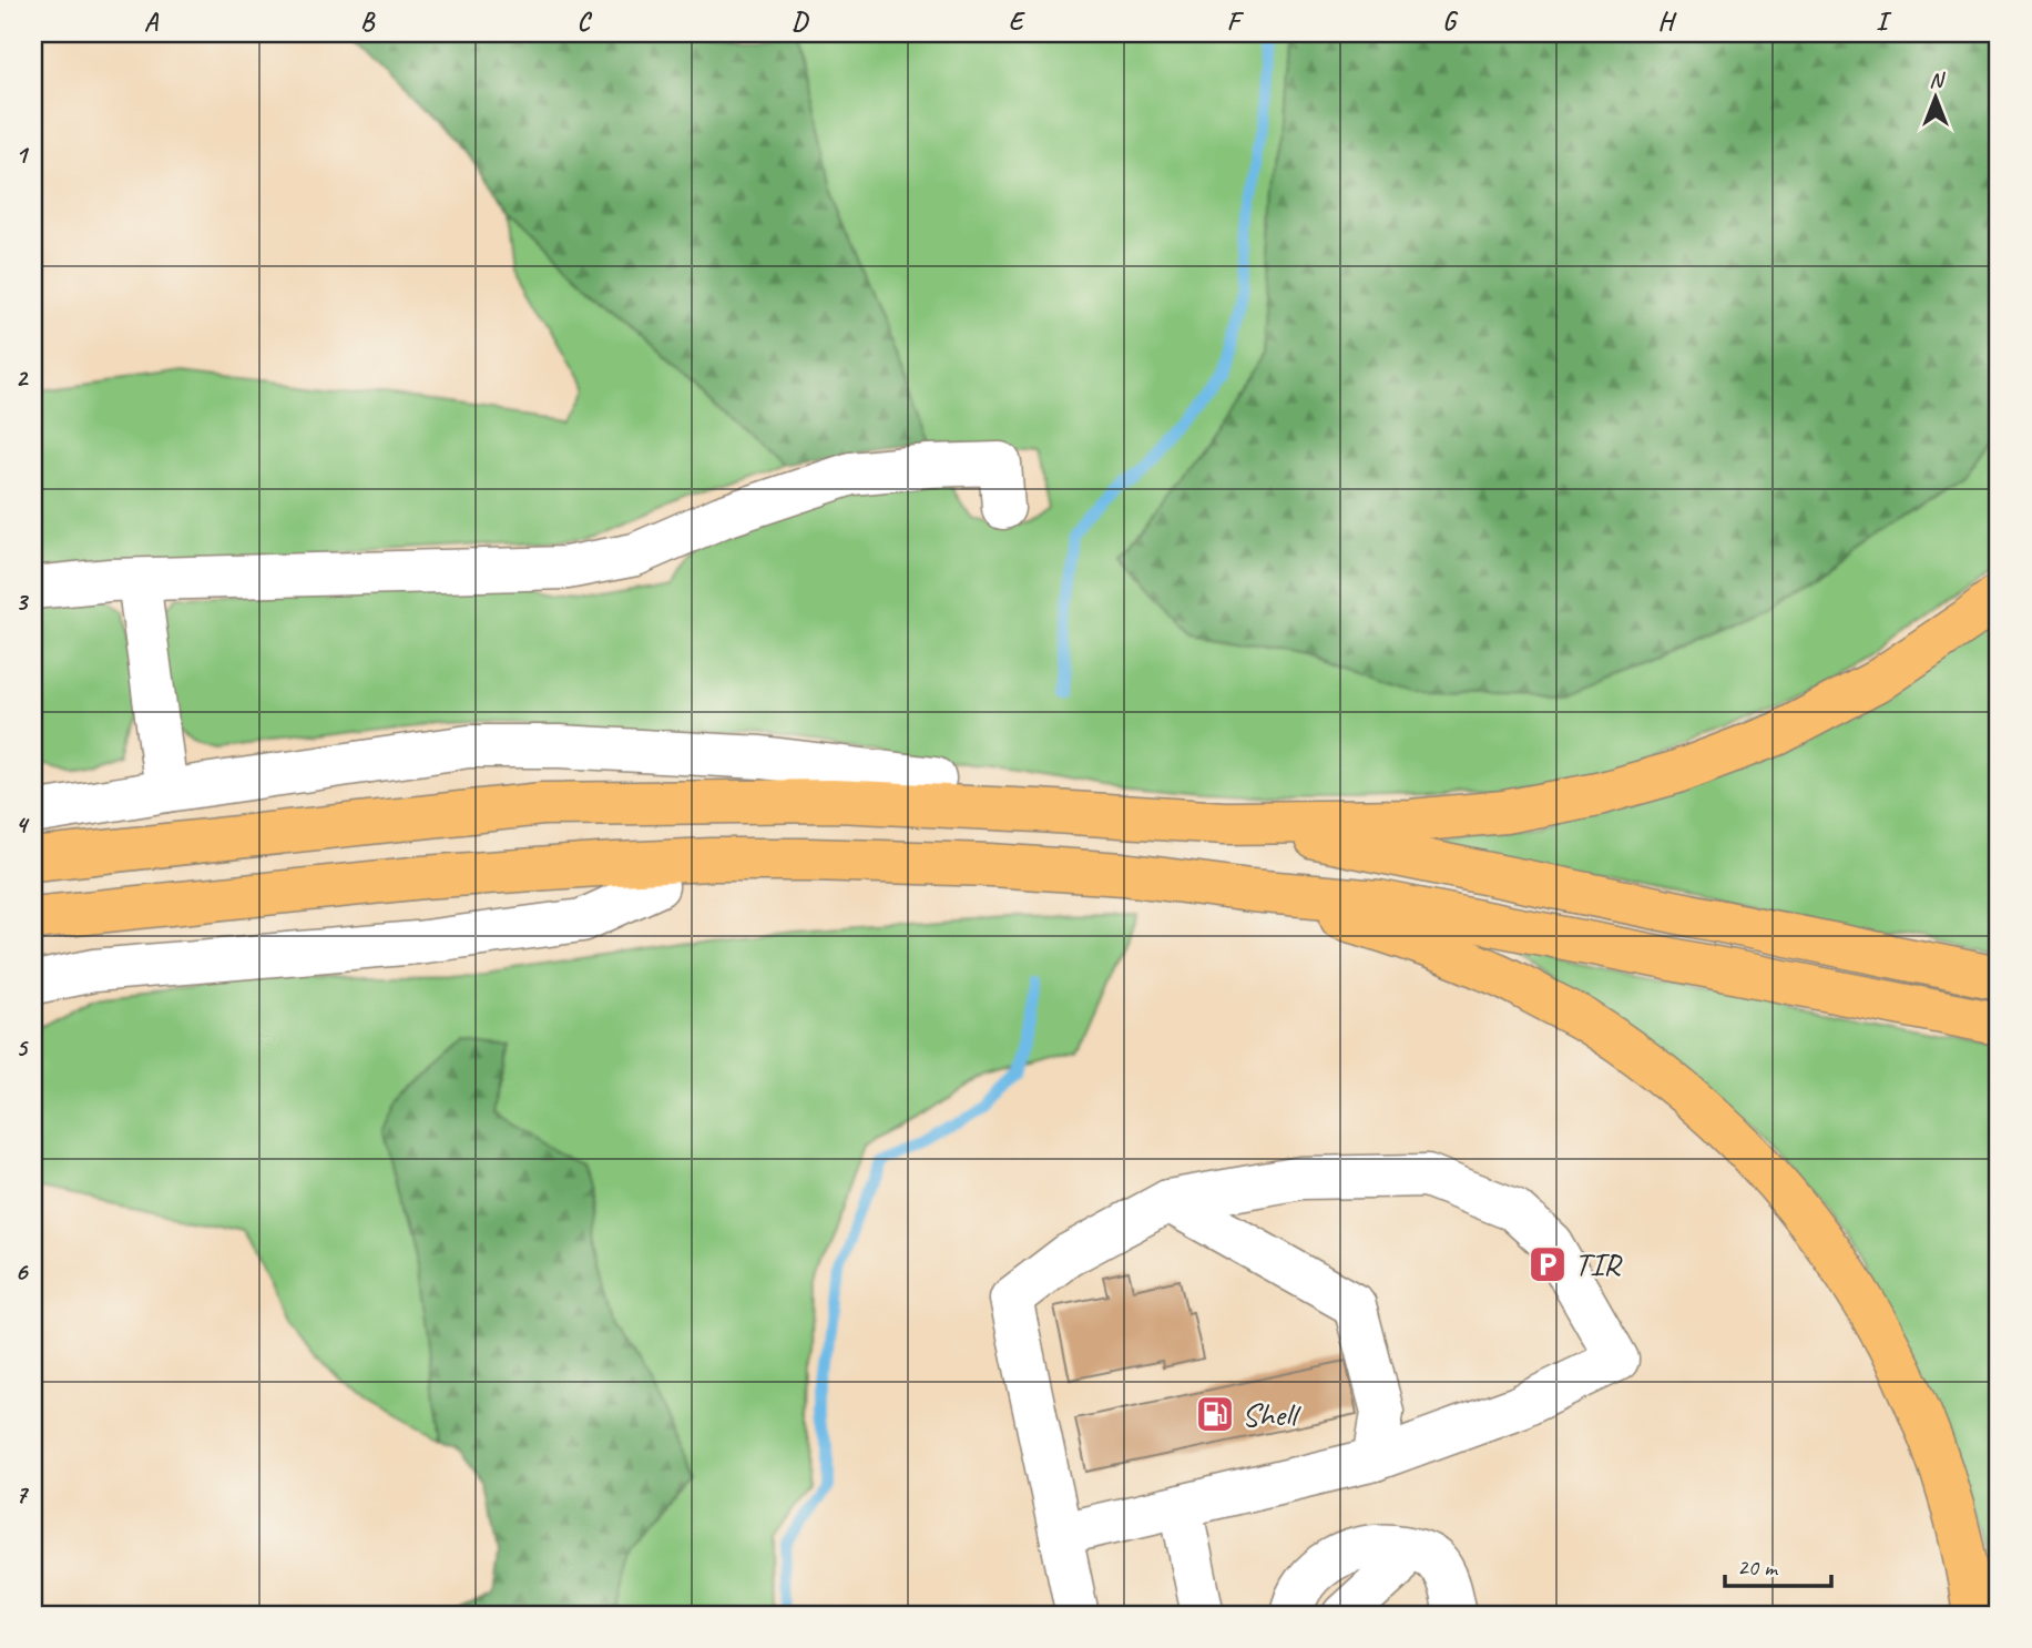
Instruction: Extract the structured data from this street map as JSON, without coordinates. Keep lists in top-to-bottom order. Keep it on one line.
{"places":{"parking":["TIR"],"fuel station":["Shell"]},"scale_bar":"20 m","north":"top","grid":{"columns":["A","B","C","D","E","F","G","H","I"],"rows":["1","2","3","4","5","6","7"]}}
